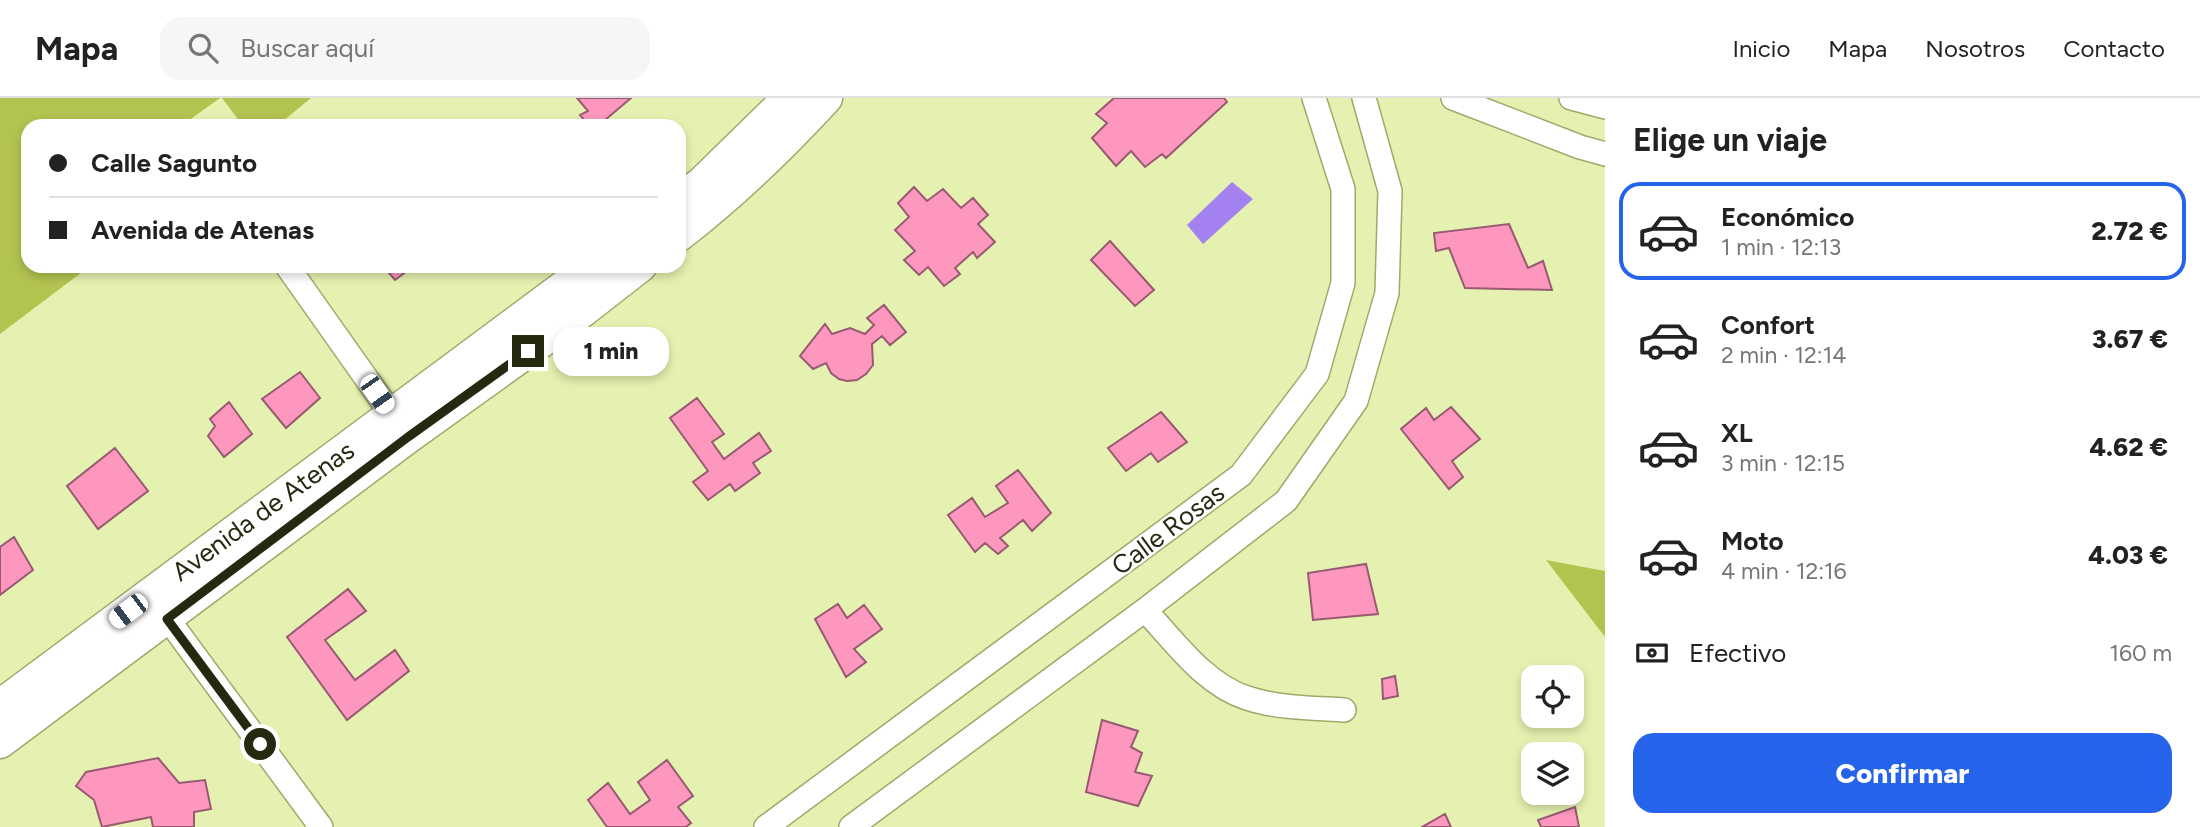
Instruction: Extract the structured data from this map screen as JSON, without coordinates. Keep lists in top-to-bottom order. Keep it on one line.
{"streets":{"main road":["Avenida de Atenas"],"street":["Calle Rosas"]},"page":{"header":"Mapa","search":"Buscar aquí","nav":["Inicio","Mapa","Nosotros","Contacto"],"heading":"Elige un viaje","banner":["Calle Sagunto","Avenida de Atenas"],"list":[{"name":"Económico","note":"1 min · 12:13","value":"2.72 €"},{"name":"Confort","note":"2 min · 12:14","value":"3.67 €"},{"name":"XL","note":"3 min · 12:15","value":"4.62 €"},{"name":"Moto","note":"4 min · 12:16","value":"4.03 €"}],"bubble":"1 min","pay":["Efectivo","160 m"],"buttons":"Confirmar"}}
